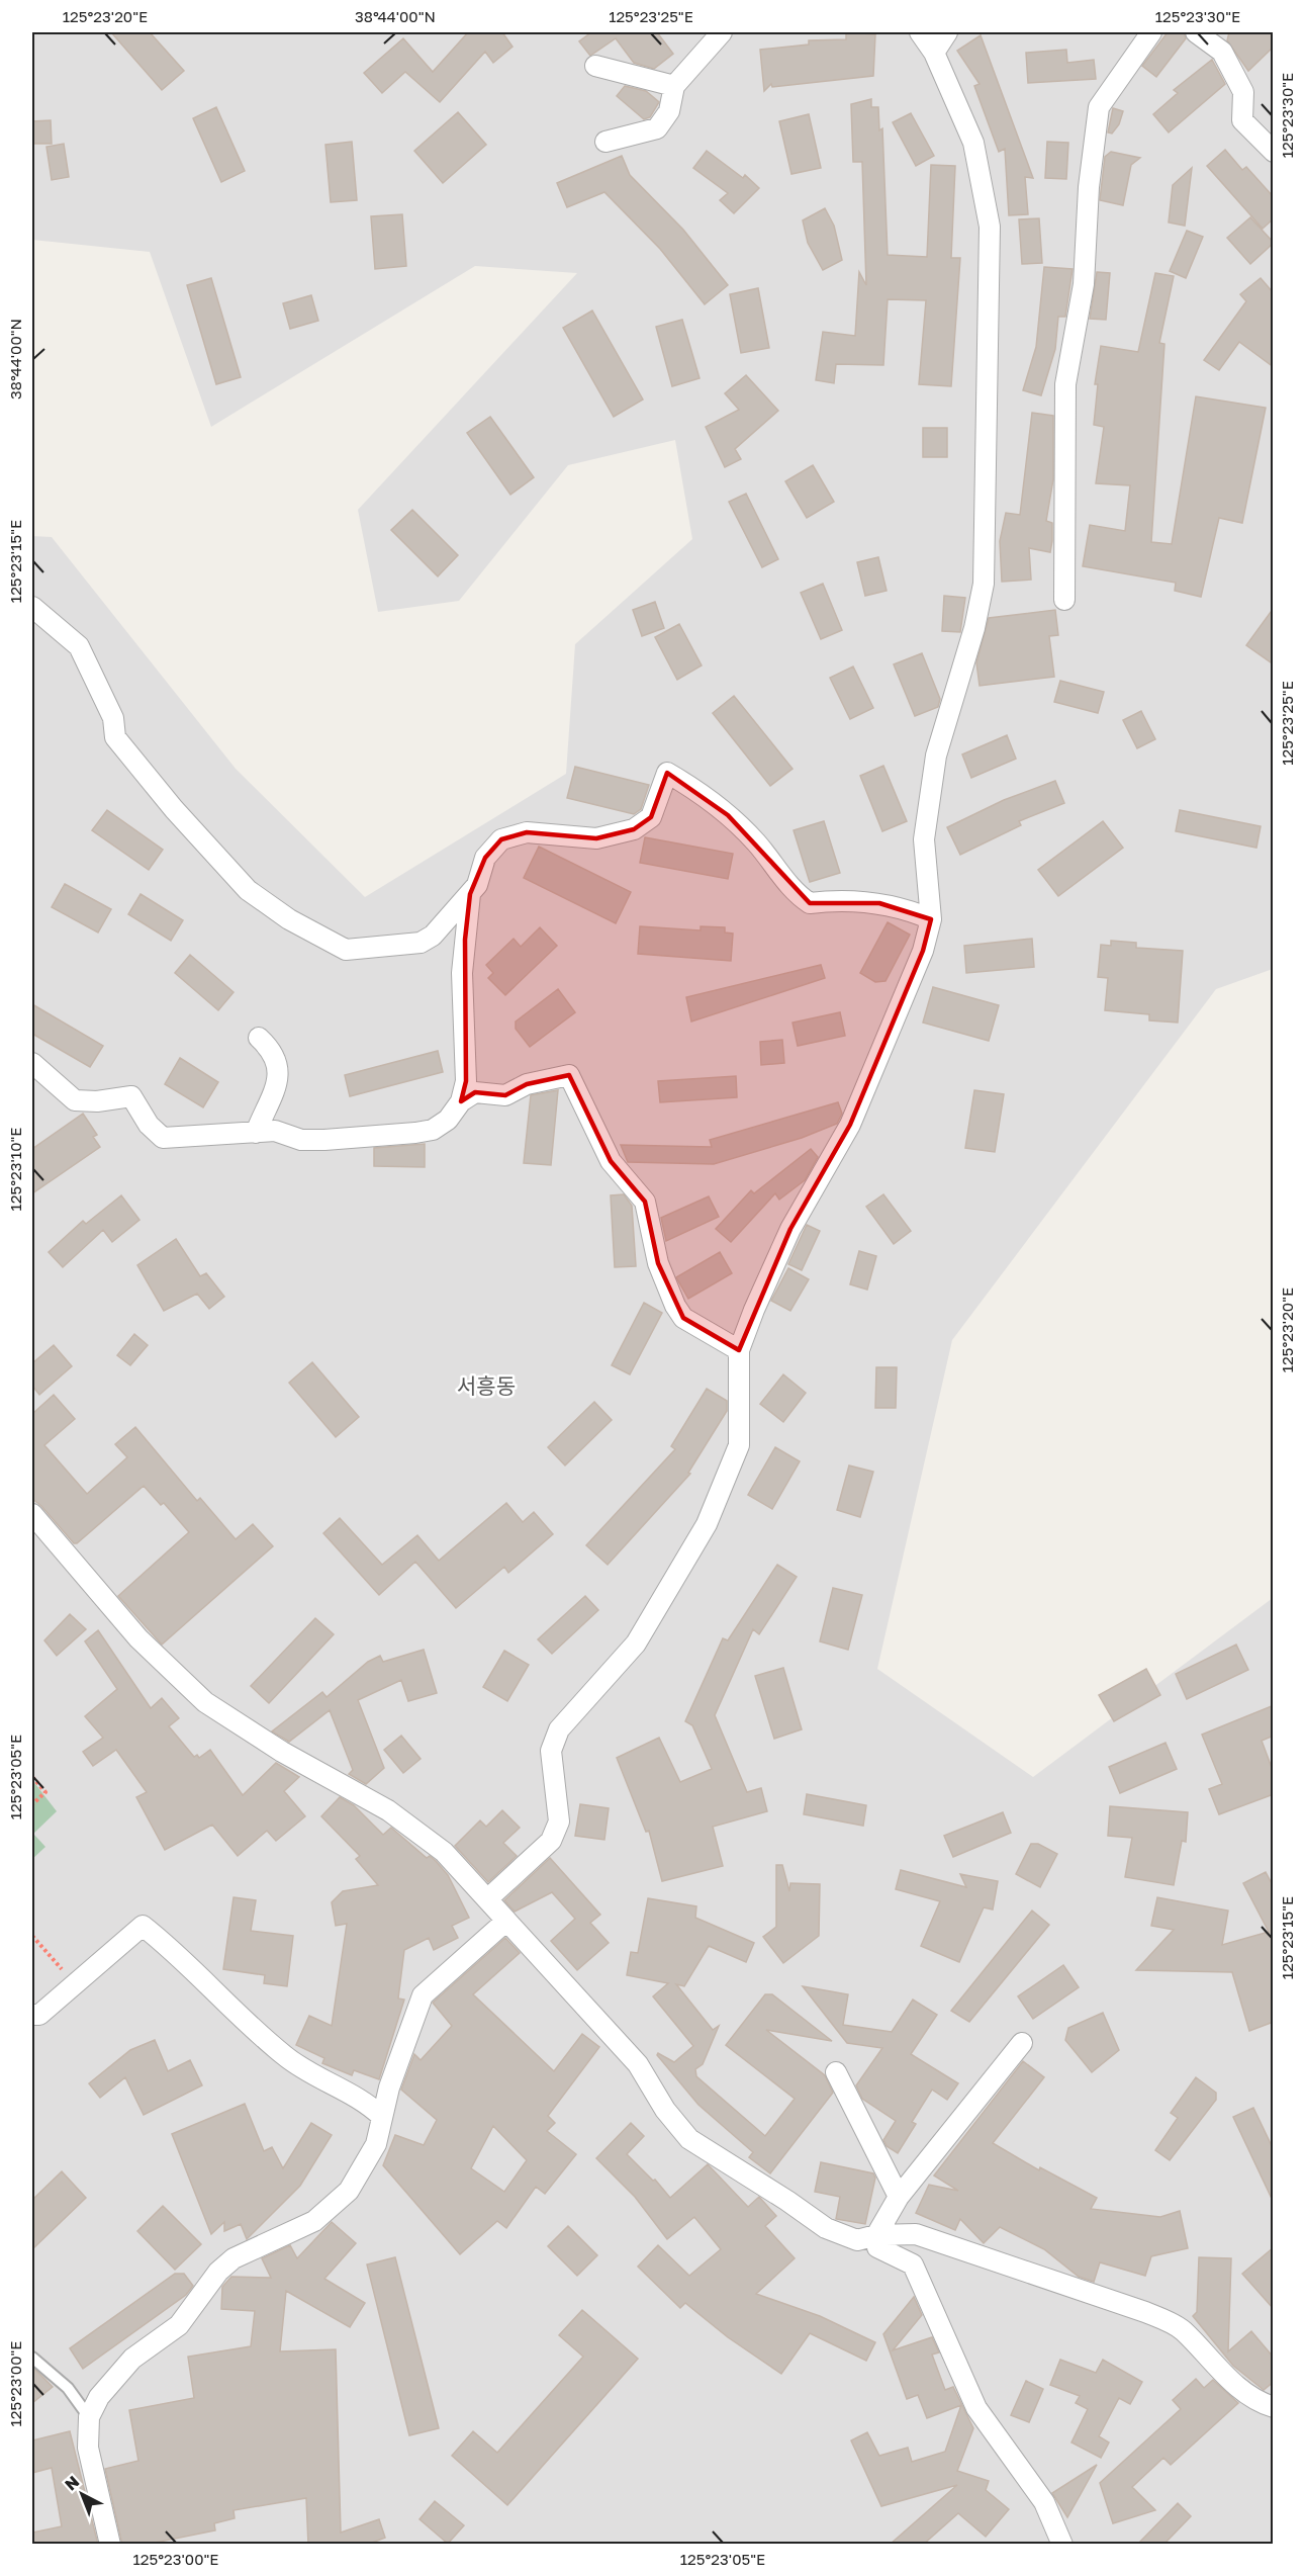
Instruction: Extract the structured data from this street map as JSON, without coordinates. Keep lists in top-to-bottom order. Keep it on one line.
{"districts":["서흥동"],"north":"top left","coordinates":["125°23'20\"E","38°44'00\"N","125°23'25\"E","125°23'30\"E","125°23'15\"E","125°23'10\"E","125°23'05\"E","125°23'00\"E"]}
